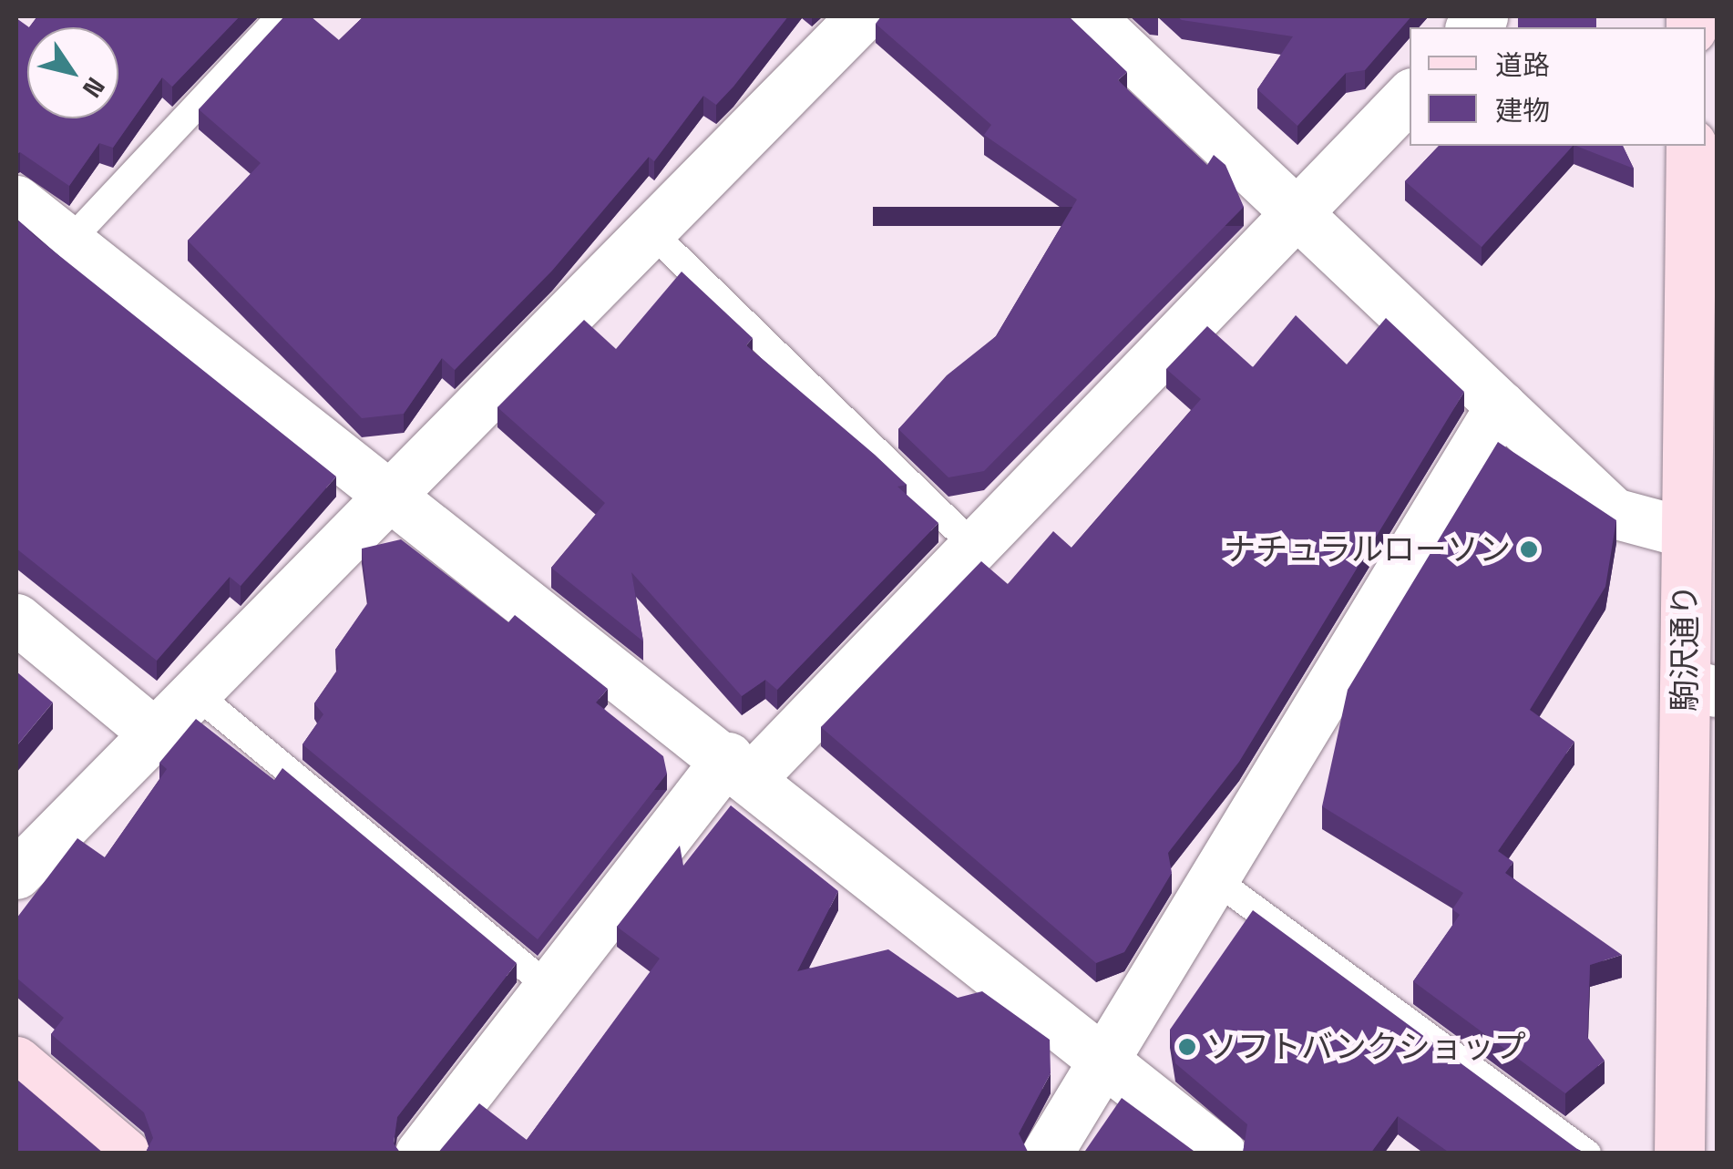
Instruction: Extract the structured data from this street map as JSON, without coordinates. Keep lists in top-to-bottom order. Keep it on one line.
{"streets":{"main road":["駒沢通り"]},"places":["ナチュラルローソン","ソフトバンクショップ"],"legend":["道路","建物"],"north":"bottom right"}
